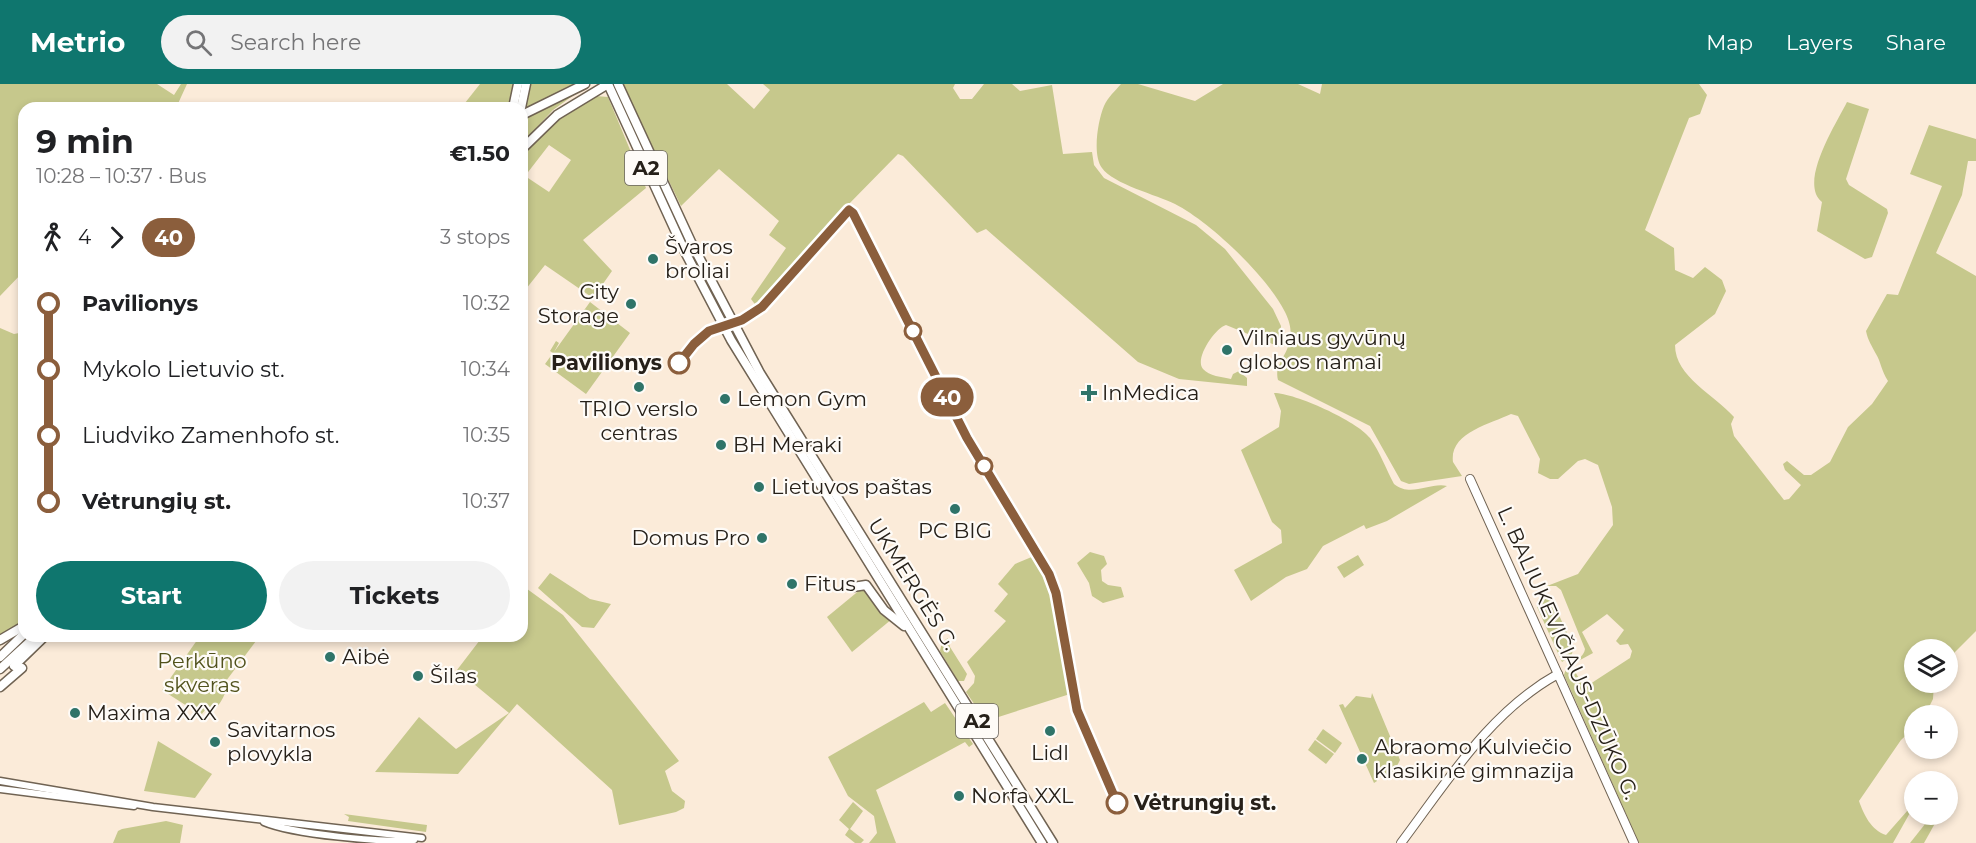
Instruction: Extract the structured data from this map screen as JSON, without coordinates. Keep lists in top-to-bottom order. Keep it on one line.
{"streets":{"highway":["A2","UKMERGĖS G."],"main road":["L. BALIUKEVIČIAUS-DZŪKO G."]},"parks":["Perkūno skveras"],"places":{"other":["Švaros broliai","City Storage","Vilniaus gyvūnų globos namai","Pavilionys","TRIO verslo centras","Lemon Gym","BH Meraki","Lietuvos paštas","PC BIG","Domus Pro","Fitus","Aibė","Šilas","Maxima XXX","Lidl","Savitarnos plovykla","Abraomo Kulviečio klasikinė gimnazija","Norfa XXL","Vėtrungių st."],"health":["InMedica"]},"lines":["bus line 40"],"page":{"header":"Metrio","search":"Search here","nav":["Map","Layers","Share"],"on_map":"40","heading":["9 min","10:28 – 10:37 · Bus","€1.50"],"legs":["4","40","3 stops"],"list":[{"name":"Pavilionys","value":"10:32"},{"name":"Mykolo Lietuvio st.","value":"10:34"},{"name":"Liudviko Zamenhofo st.","value":"10:35"},{"name":"Vėtrungių st.","value":"10:37"}],"buttons":["Start","Tickets"],"map_buttons":["+","−"]}}
